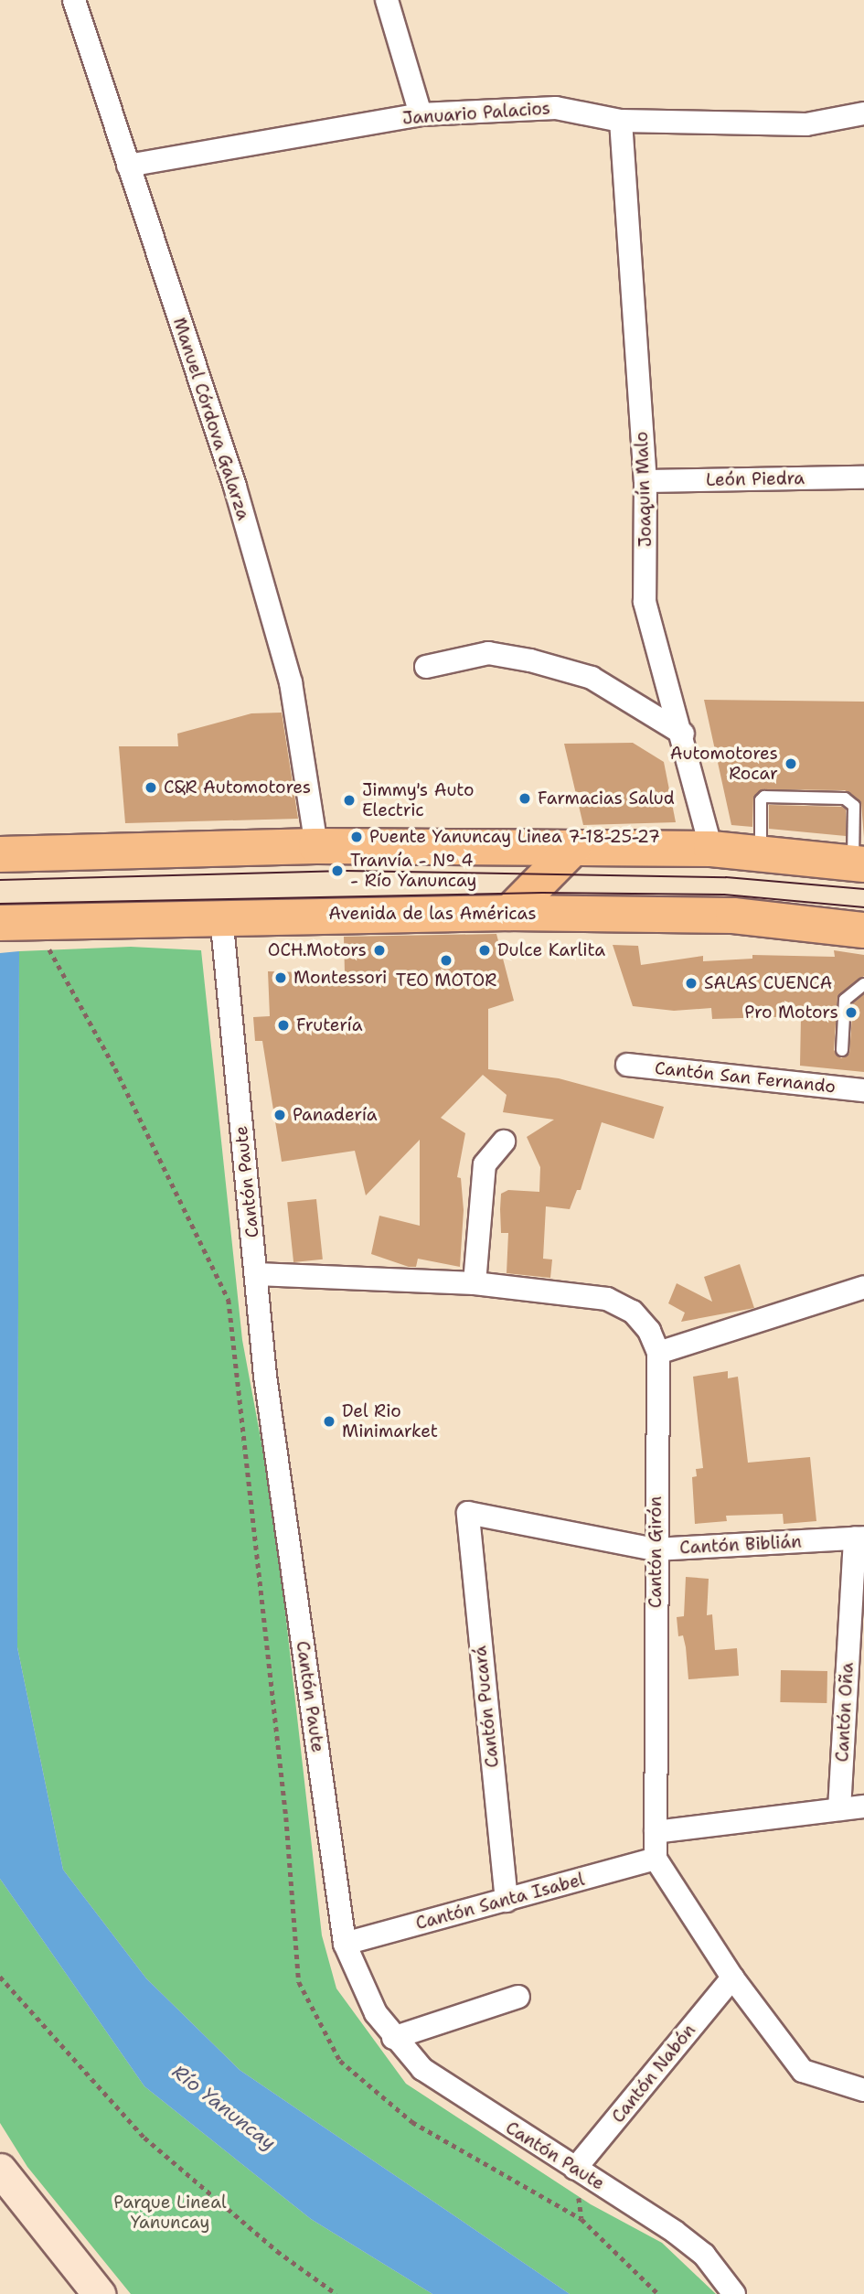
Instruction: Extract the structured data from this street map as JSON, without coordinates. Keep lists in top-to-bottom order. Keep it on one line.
{"streets":{"main road":["Avenida de las Américas"],"street":["Januario Palacios","Manuel Córdova Galarza","León Piedra","Joaquín Malo","Cantón San Fernando","Cantón Paute","Cantón Biblián","Cantón Girón","Cantón Pucará","Cantón Oña","Cantón Santa Isabel","Cantón Nabón"]},"crossings":[["Januario Palacios","Manuel Córdova Galarza"],["Januario Palacios","Joaquín Malo"],["León Piedra","Joaquín Malo"],["Avenida de las Américas","Cantón Paute"],["Cantón Paute","Cantón Girón"],["Cantón Paute","Cantón Santa Isabel"],["Cantón Paute","Cantón Nabón"],["Cantón Biblián","Cantón Girón"],["Cantón Biblián","Cantón Pucará"],["Cantón Biblián","Cantón Oña"],["Cantón Girón","Cantón Santa Isabel"],["Cantón Pucará","Cantón Santa Isabel"]],"water":["Río Yanuncay"],"parks":["Parque Lineal Yanuncay"],"places":["Automotores Rocar","C&R Automotores","Farmacias Salud","Jimmy's Auto Electric","Puente Yanuncay Linea 7-18-25-27","Tranvía - Nº 4 - Río Yanuncay","OCH.Motors","Dulce Karlita","TEO MOTOR","Montessori","SALAS CUENCA","Pro Motors","Frutería","Panadería","Del Rio Minimarket"]}
